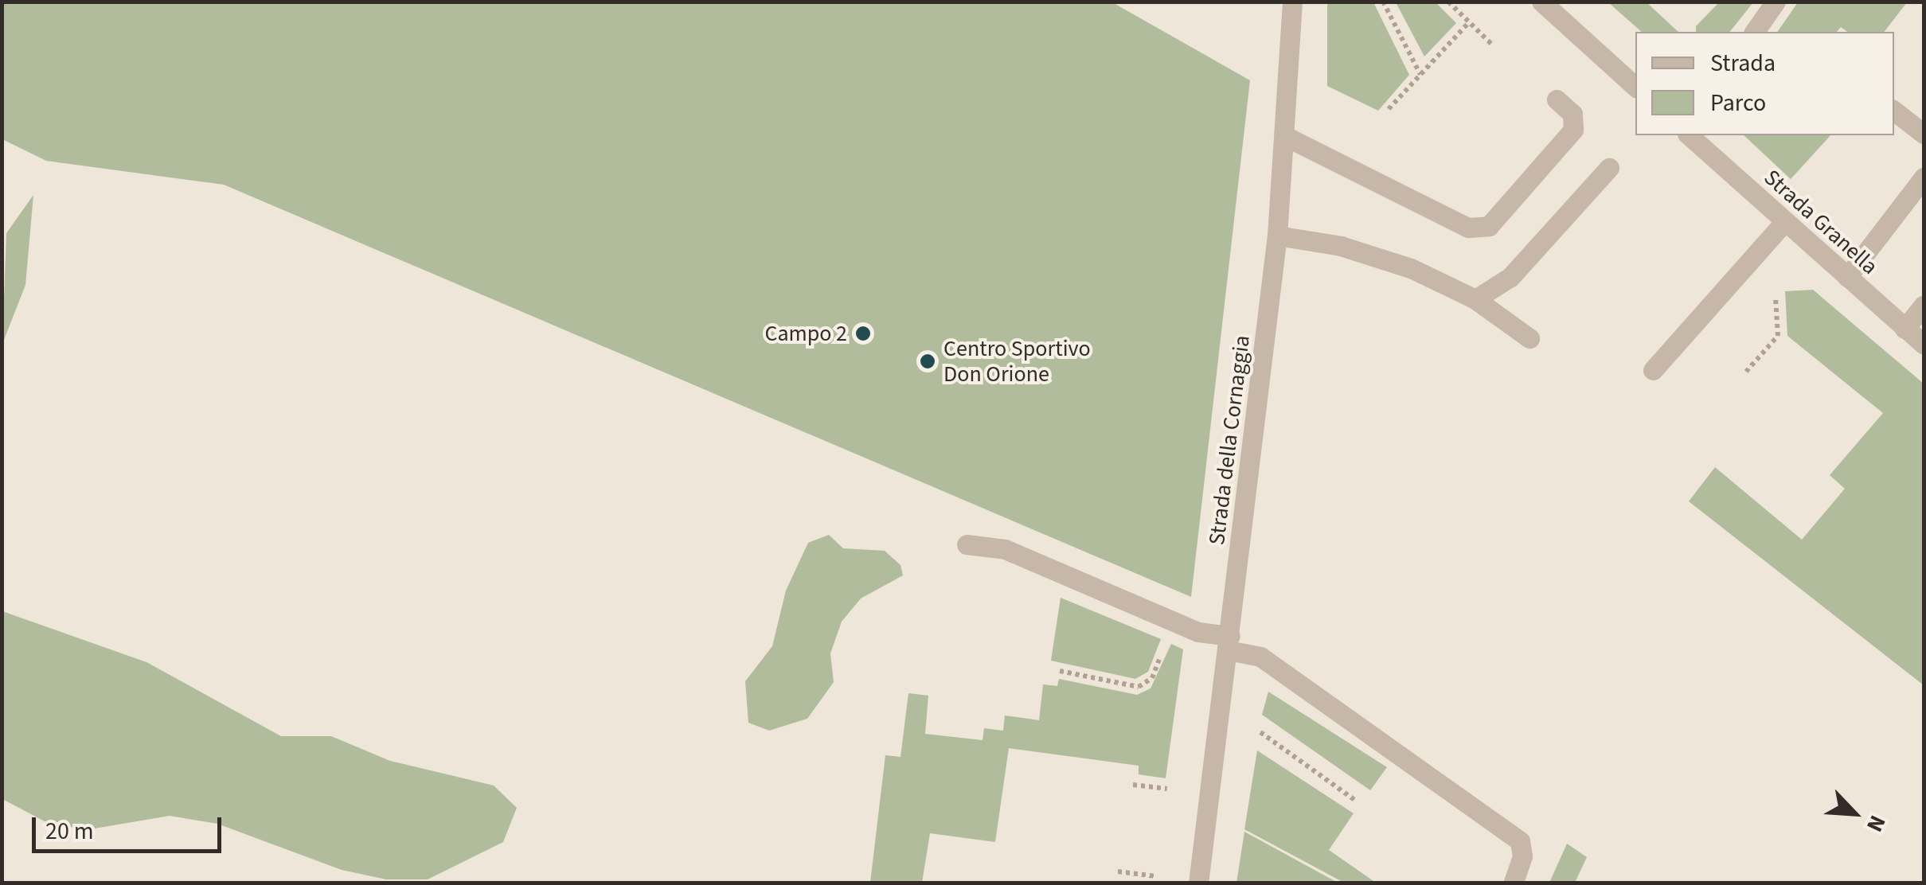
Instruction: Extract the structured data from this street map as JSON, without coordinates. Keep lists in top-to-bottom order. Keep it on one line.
{"streets":{"street":["Strada Granella","Strada della Cornaggia"]},"places":["Campo 2","Centro Sportivo Don Orione"],"legend":["Strada","Parco"],"scale_bar":"20 m","north":"bottom right"}
